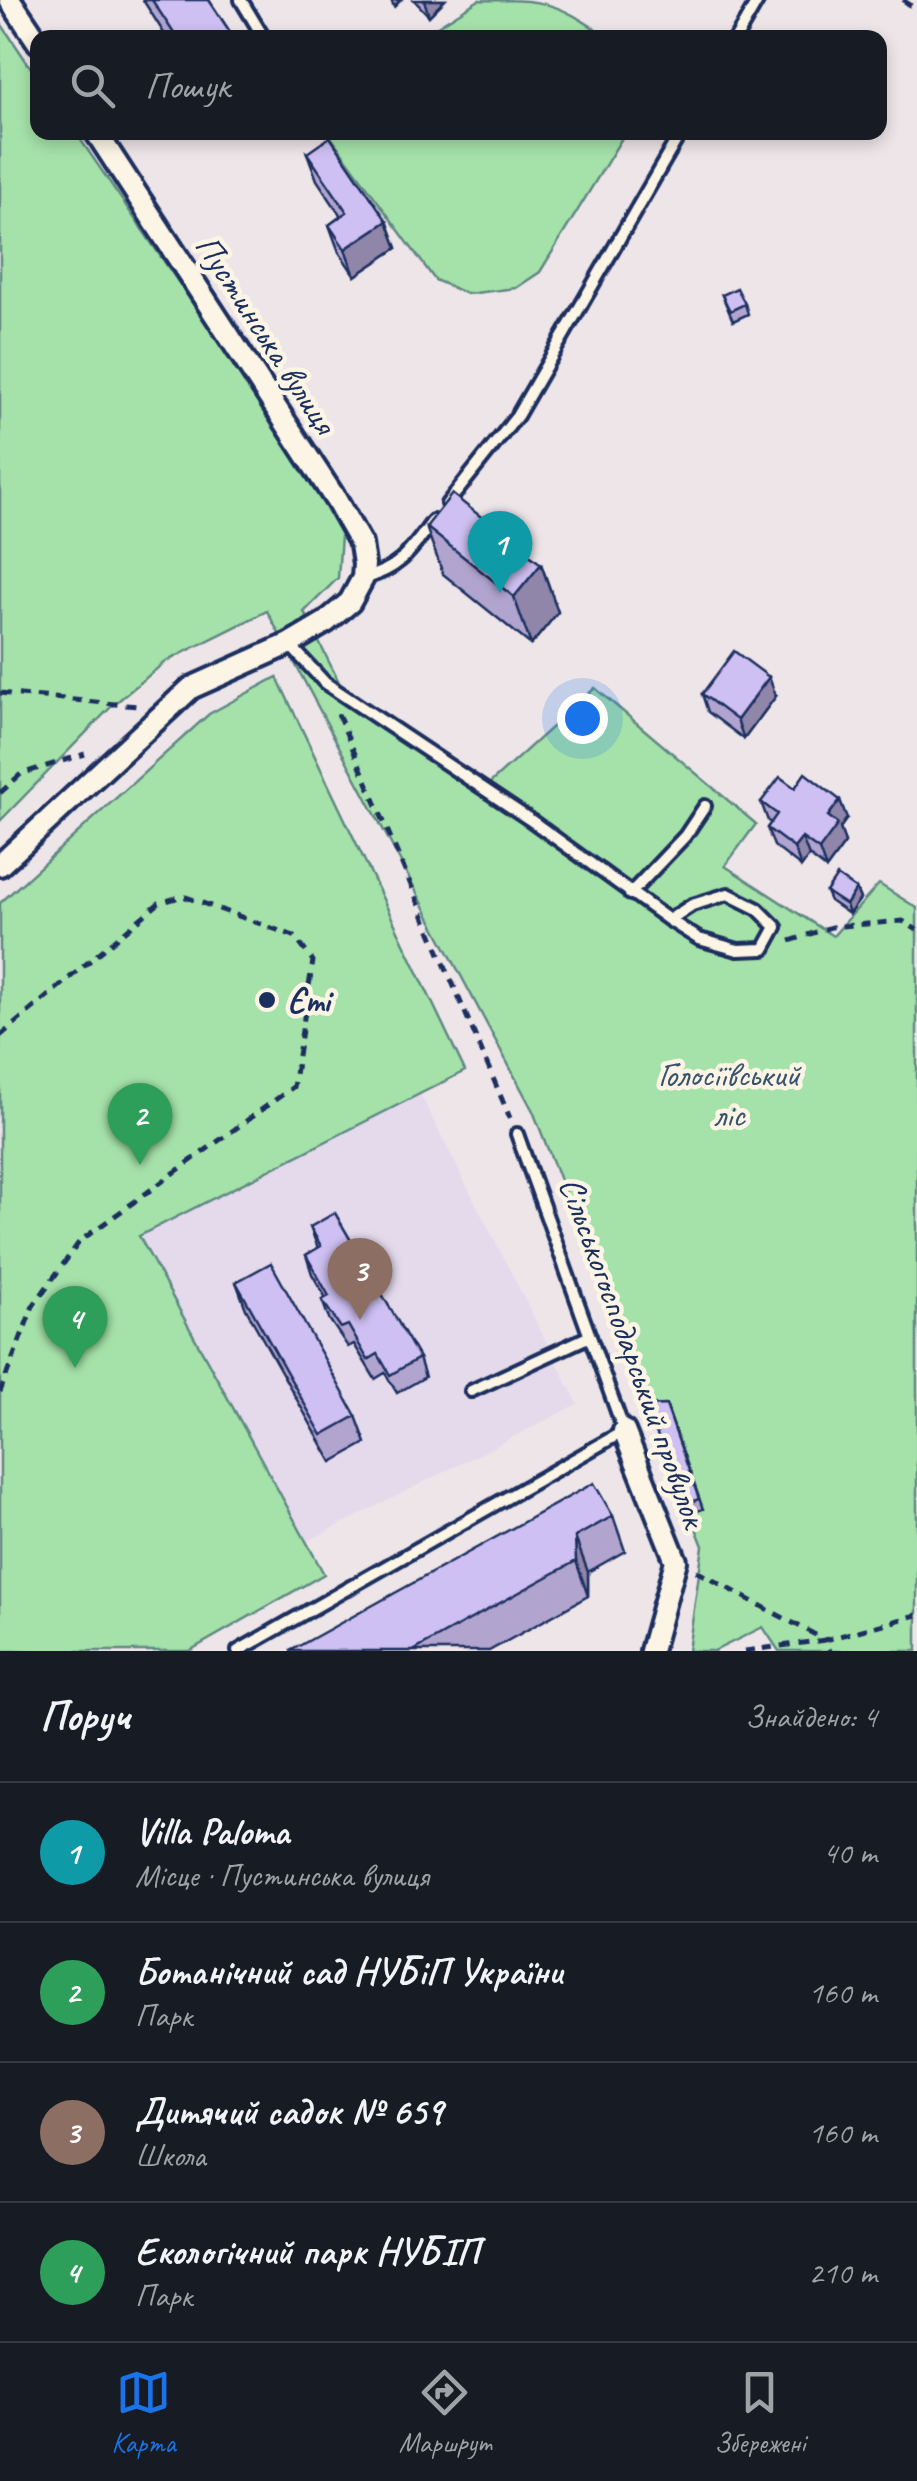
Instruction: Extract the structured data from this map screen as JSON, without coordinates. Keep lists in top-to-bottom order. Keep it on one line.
{"streets":{"street":["Пустинська вулиця","Сільськогосподарський провулок"]},"parks":["Голосіївський ліс"],"places":["Єті"],"page":{"search":"Пошук","pins":["1","2","3","4"],"heading":["Поруч","Знайдено: 4"],"list":[{"mark":"1","name":"Villa Paloma","note":"Місце · Пустинська вулиця","value":"40 m"},{"mark":"2","name":"Ботанічний сад НУБіП України","note":"Парк","value":"160 m"},{"mark":"3","name":"Дитячий садок № 659","note":"Школа","value":"160 m"},{"mark":"4","name":"Екологічний парк НУБІП","note":"Парк","value":"210 m"}],"nav":["Карта","Маршрут","Збережені"]}}
